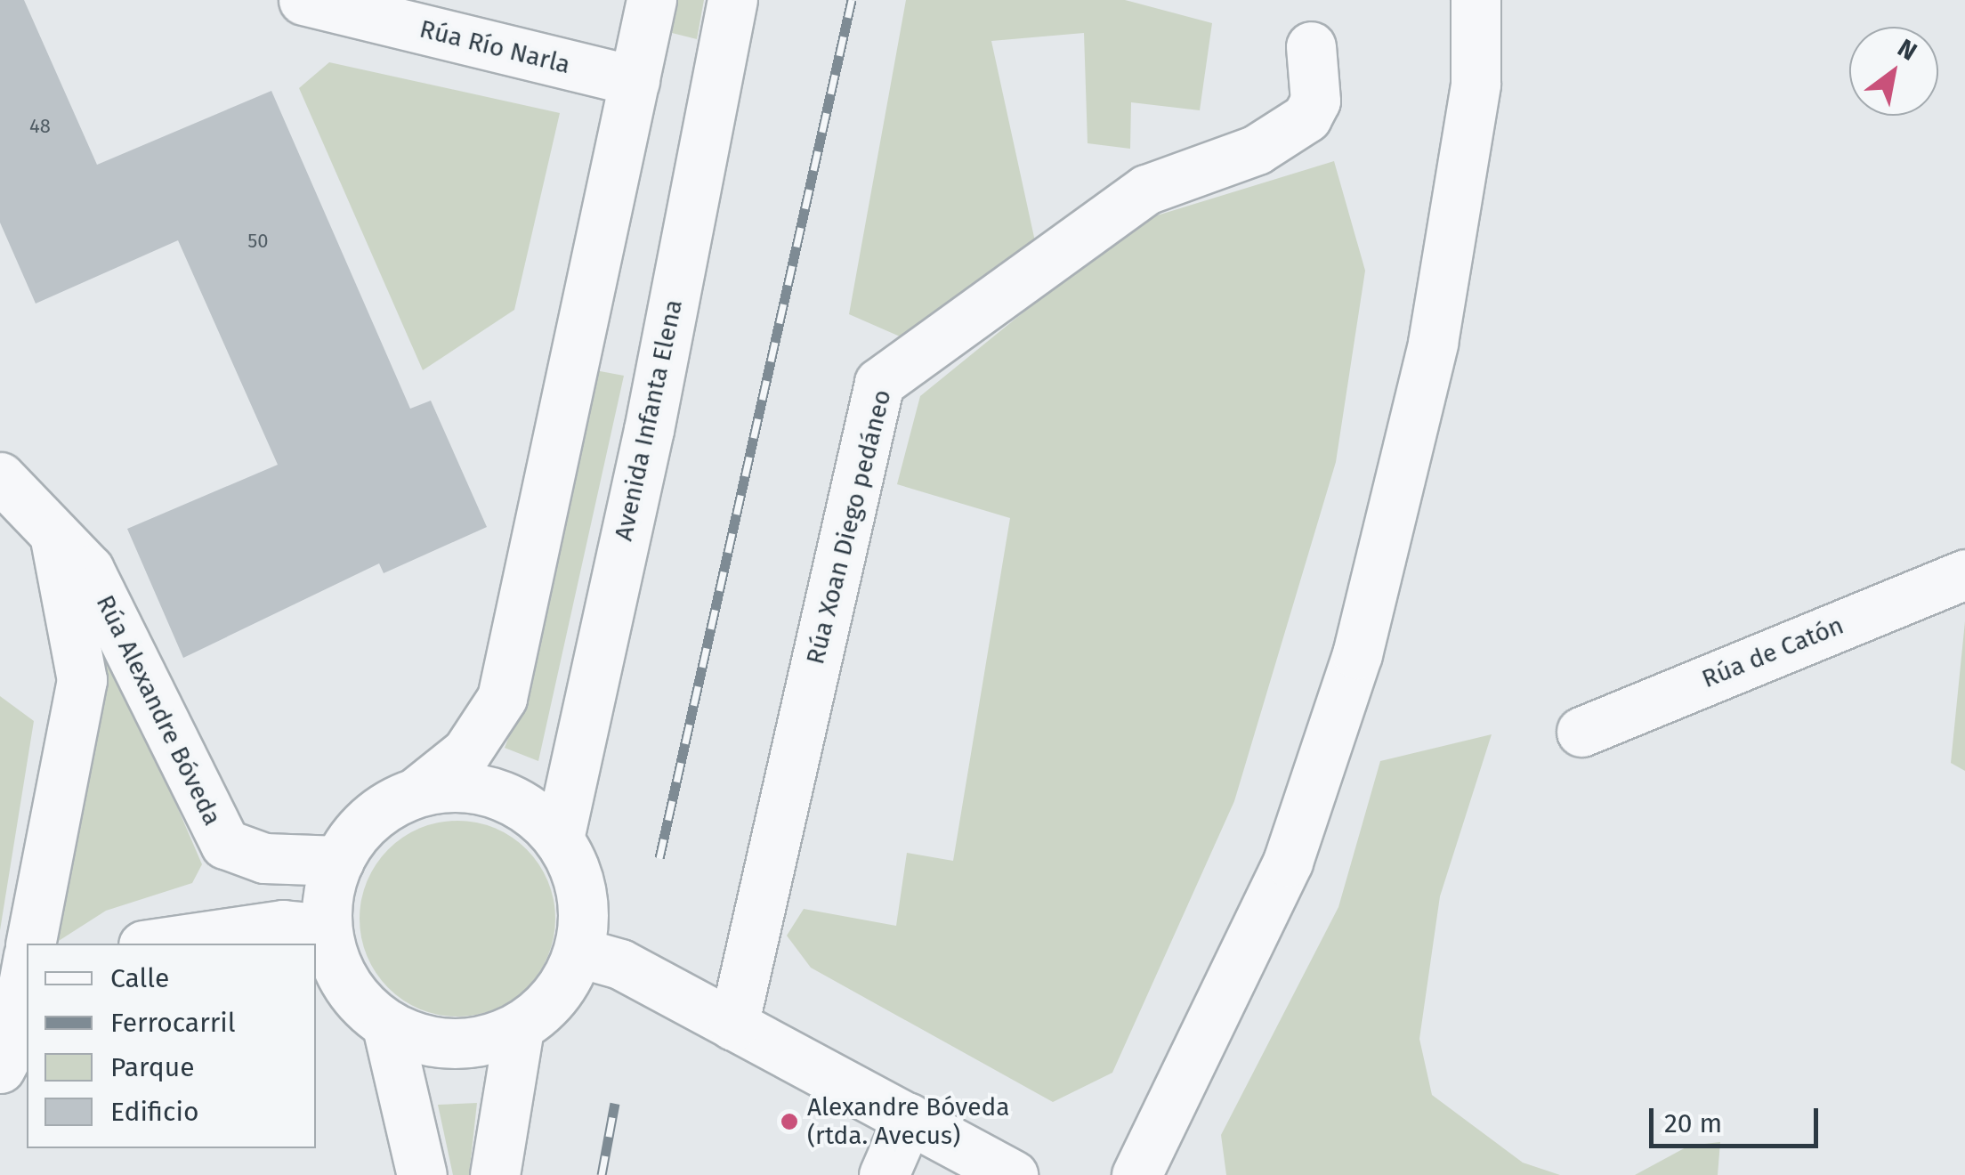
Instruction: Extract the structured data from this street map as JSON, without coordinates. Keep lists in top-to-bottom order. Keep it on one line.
{"streets":{"street":["Rúa Río Narla","Avenida Infanta Elena","Rúa Xoan Diego pedáneo","Rúa de Catón","Rúa Alexandre Bóveda"]},"crossings":[["Avenida Infanta Elena","Rúa Alexandre Bóveda"]],"places":["Alexandre Bóveda (rtda. Avecus)"],"house_numbers":["48","50"],"legend":["Calle","Ferrocarril","Parque","Edificio"],"scale_bar":"20 m","north":"top right"}
